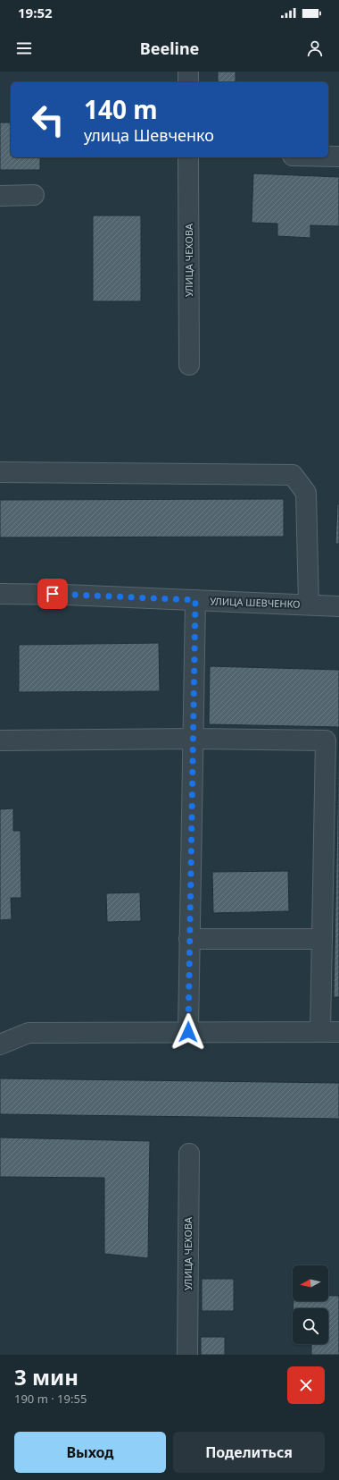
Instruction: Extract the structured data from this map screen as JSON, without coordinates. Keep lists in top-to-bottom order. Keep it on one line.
{"streets":{"street":["УЛИЦА ЧЕХОВА","УЛИЦА ШЕВЧЕНКО"]},"north":"left","page":{"status":"19:52","header":"Beeline","turn":["140 m","улица Шевченко"],"heading":["3 мин","190 m · 19:55"],"buttons":["Выход","Поделиться"]}}
